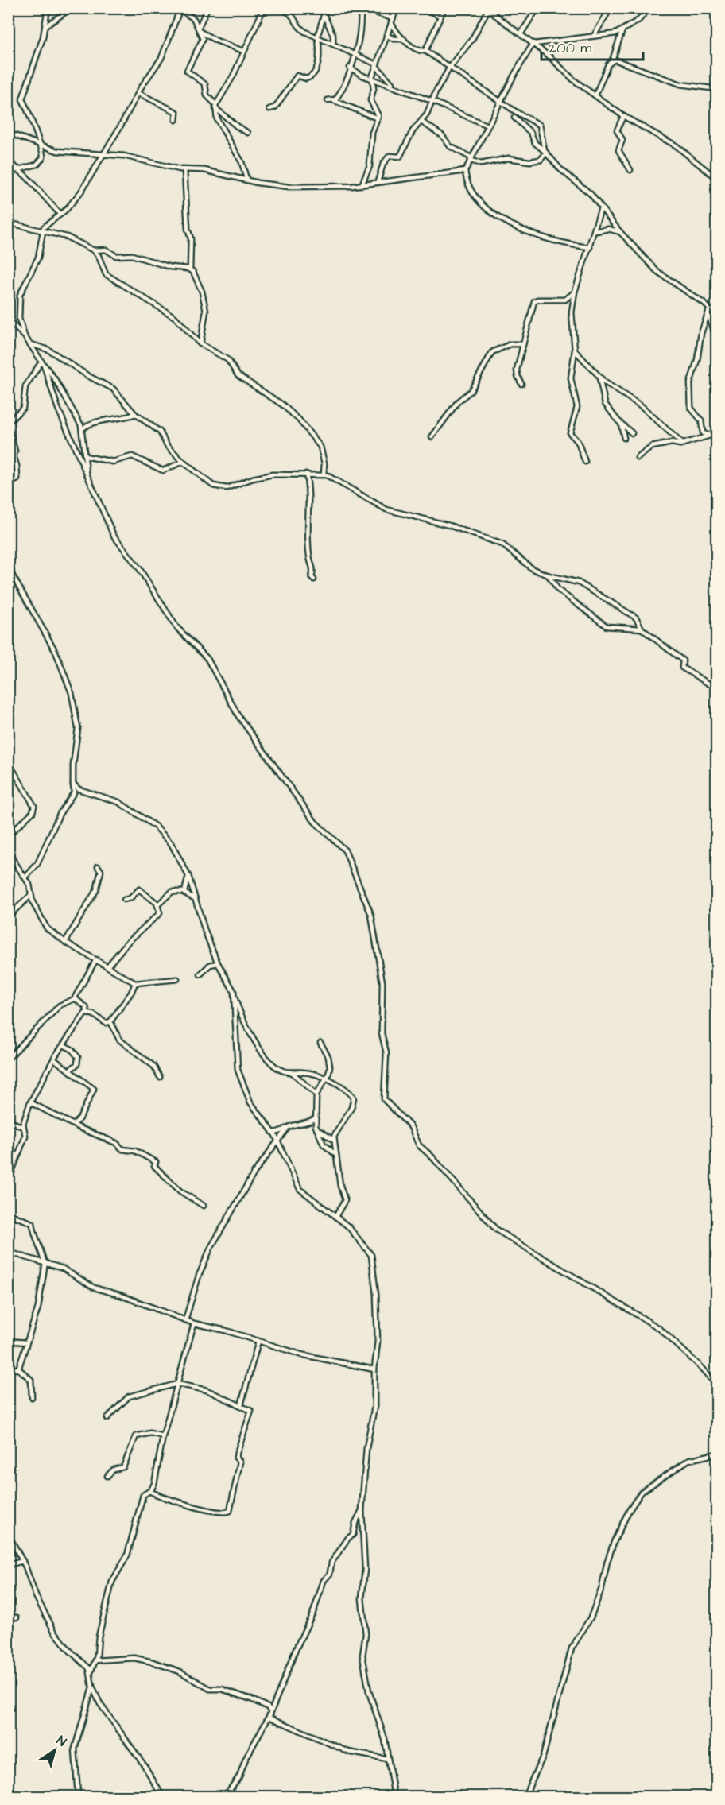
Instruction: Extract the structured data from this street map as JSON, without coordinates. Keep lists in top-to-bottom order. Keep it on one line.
{"scale_bar":"200 m","north":"top right"}
